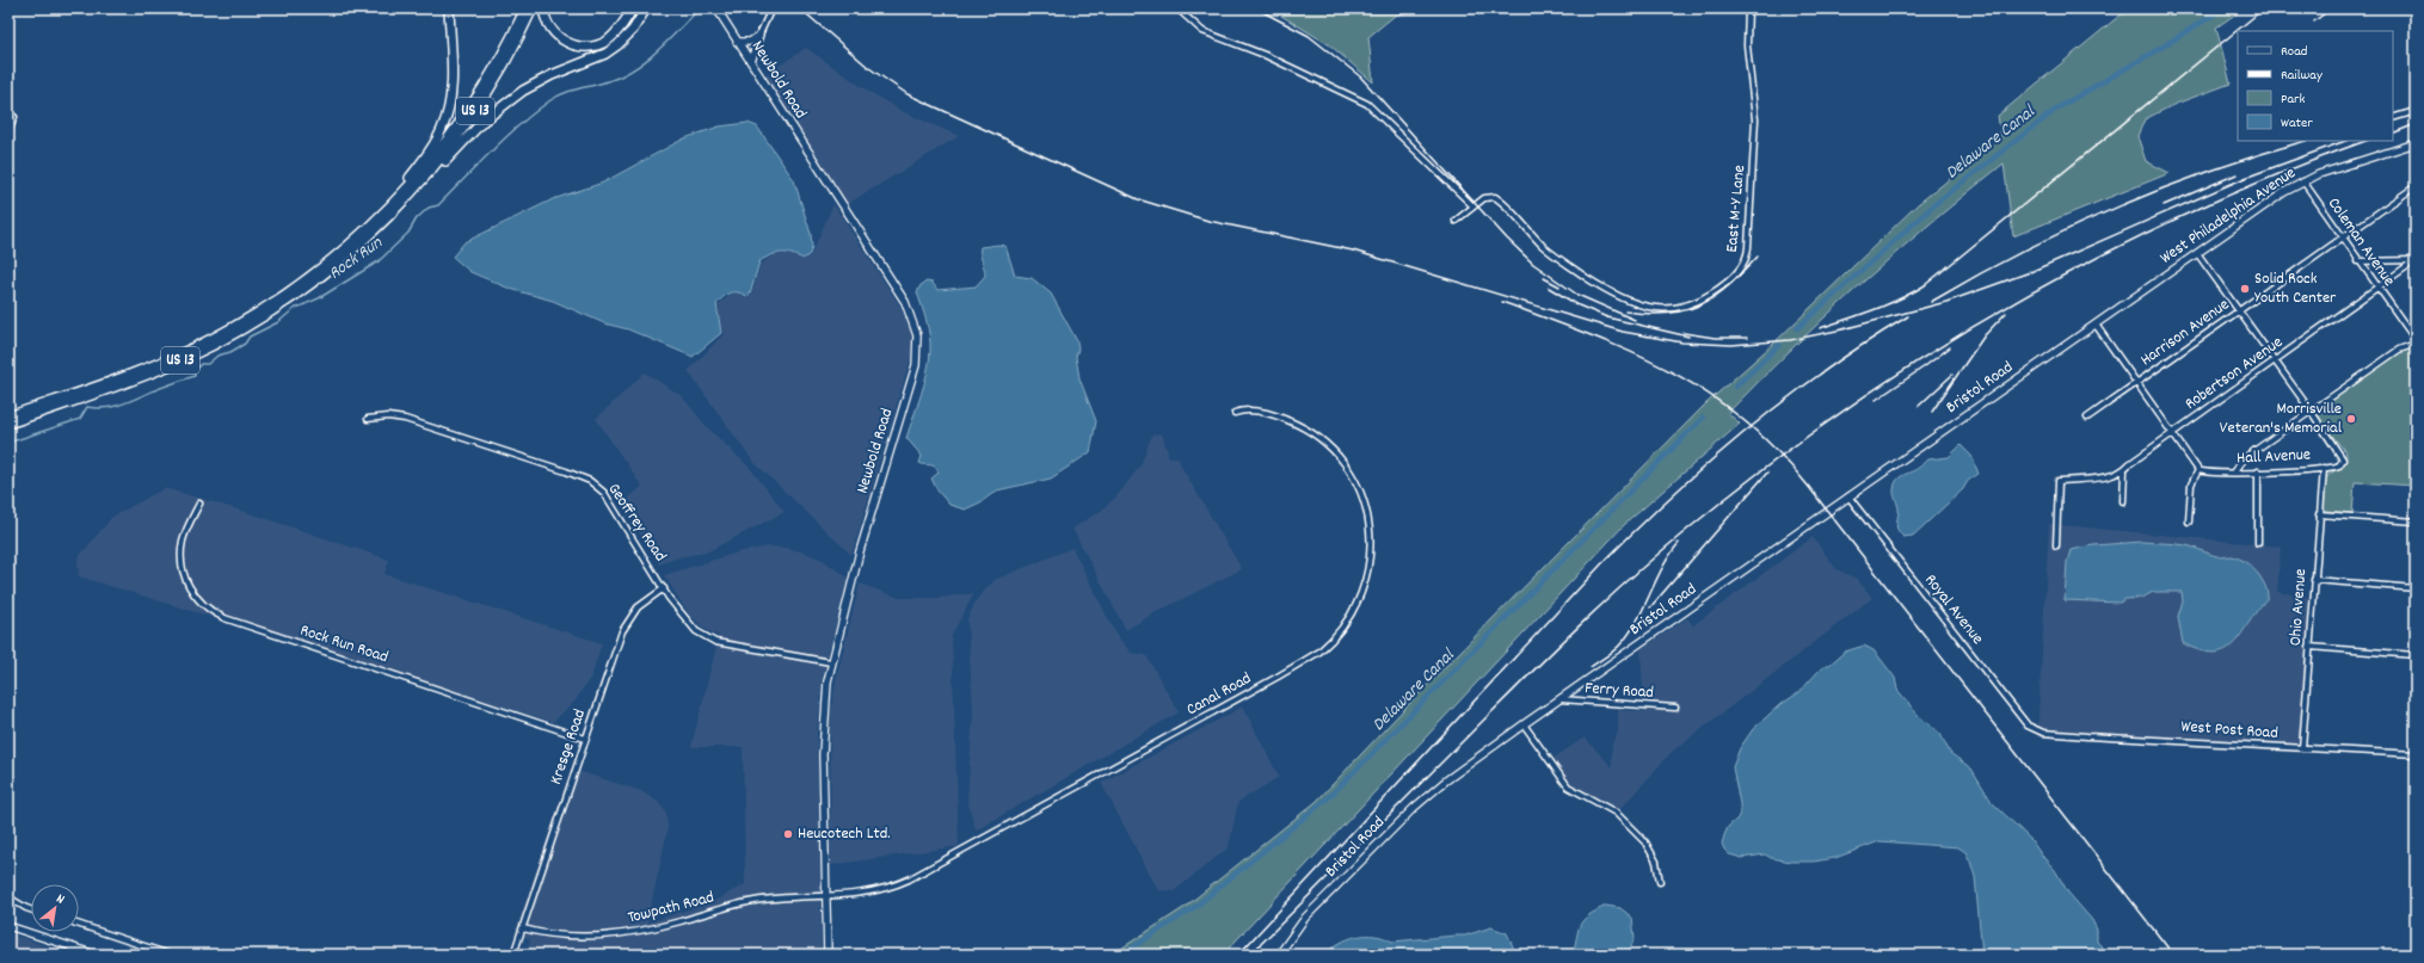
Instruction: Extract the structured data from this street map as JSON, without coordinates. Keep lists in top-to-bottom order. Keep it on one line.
{"streets":{"highway":["US 13"],"main road":["Newbold Road","West Philadelphia Avenue","Bristol Road"],"street":["East M-Y Lane","Coleman Avenue","Harrison Avenue","Robertson Avenue","Hall Avenue","Geoffrey Road","Ohio Avenue","Royal Avenue","Rock Run Road","Ferry Road","Canal Road","West Post Road","Kresge Road","Towpath Road"]},"crossings":[["Newbold Road","Geoffrey Road"],["Newbold Road","Canal Road"],["Newbold Road","Towpath Road"],["West Philadelphia Avenue","Coleman Avenue"],["West Philadelphia Avenue","Bristol Road"],["Coleman Avenue","Harrison Avenue"],["Coleman Avenue","Robertson Avenue"],["Bristol Road","Royal Avenue"],["Bristol Road","Ferry Road"],["Hall Avenue","Ohio Avenue"],["Geoffrey Road","Kresge Road"],["Ohio Avenue","West Post Road"],["Royal Avenue","West Post Road"],["Rock Run Road","Kresge Road"],["Canal Road","Towpath Road"],["Kresge Road","Towpath Road"]],"water":["Delaware Canal","Rock Run"],"places":["Solid Rock Youth Center","Morrisville Veteran's Memorial","Heucotech Ltd."],"legend":["Road","Railway","Park","Water"],"north":"top right"}
